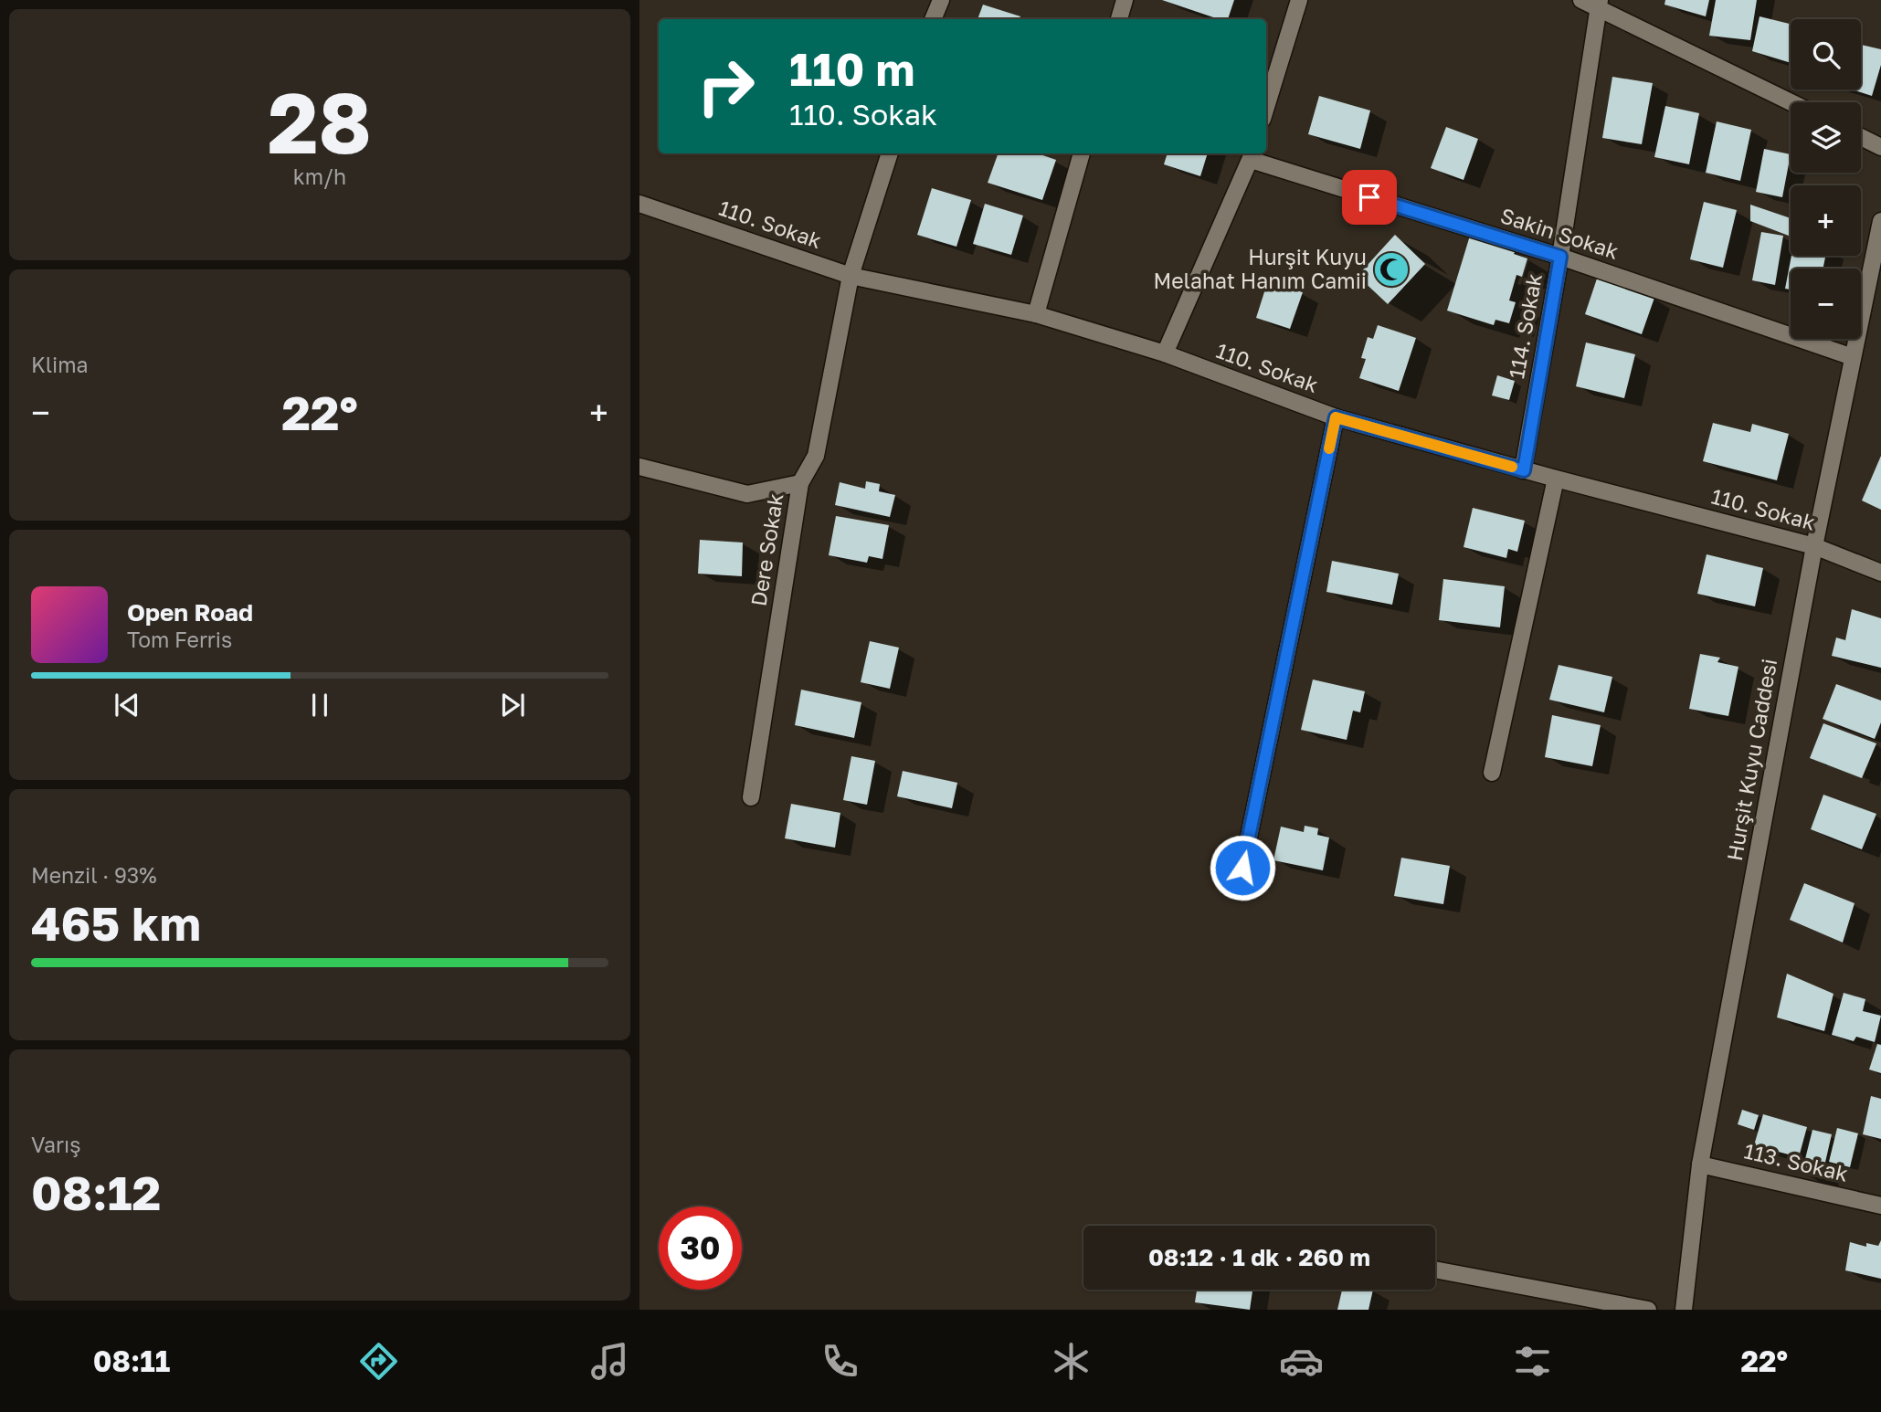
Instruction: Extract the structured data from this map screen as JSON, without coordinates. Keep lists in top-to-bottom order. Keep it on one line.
{"streets":{"street":["110. Sokak","Sakin Sokak","114. Sokak","Dere Sokak","Hurşit Kuyu Caddesi","113. Sokak"]},"crossings":[["110. Sokak","114. Sokak"],["110. Sokak","Dere Sokak"],["110. Sokak","Hurşit Kuyu Caddesi"],["Sakin Sokak","114. Sokak"],["Sakin Sokak","Hurşit Kuyu Caddesi"],["Hurşit Kuyu Caddesi","113. Sokak"]],"places":{"mosque":["Hurşit Kuyu Melahat Hanım Camii"]},"page":{"tile":[["28","km/h"],"Klima",["Menzil · 93%","465 km"],["Varış","08:12"]],"map_buttons":["+","−"],"turn":["110 m","110. Sokak"],"heat":["−","22°","+"],"song":["Open Road","Tom Ferris"],"limit":"30","trip":"08:12 · 1 dk · 260 m","tabs":["08:11","22°"]}}
